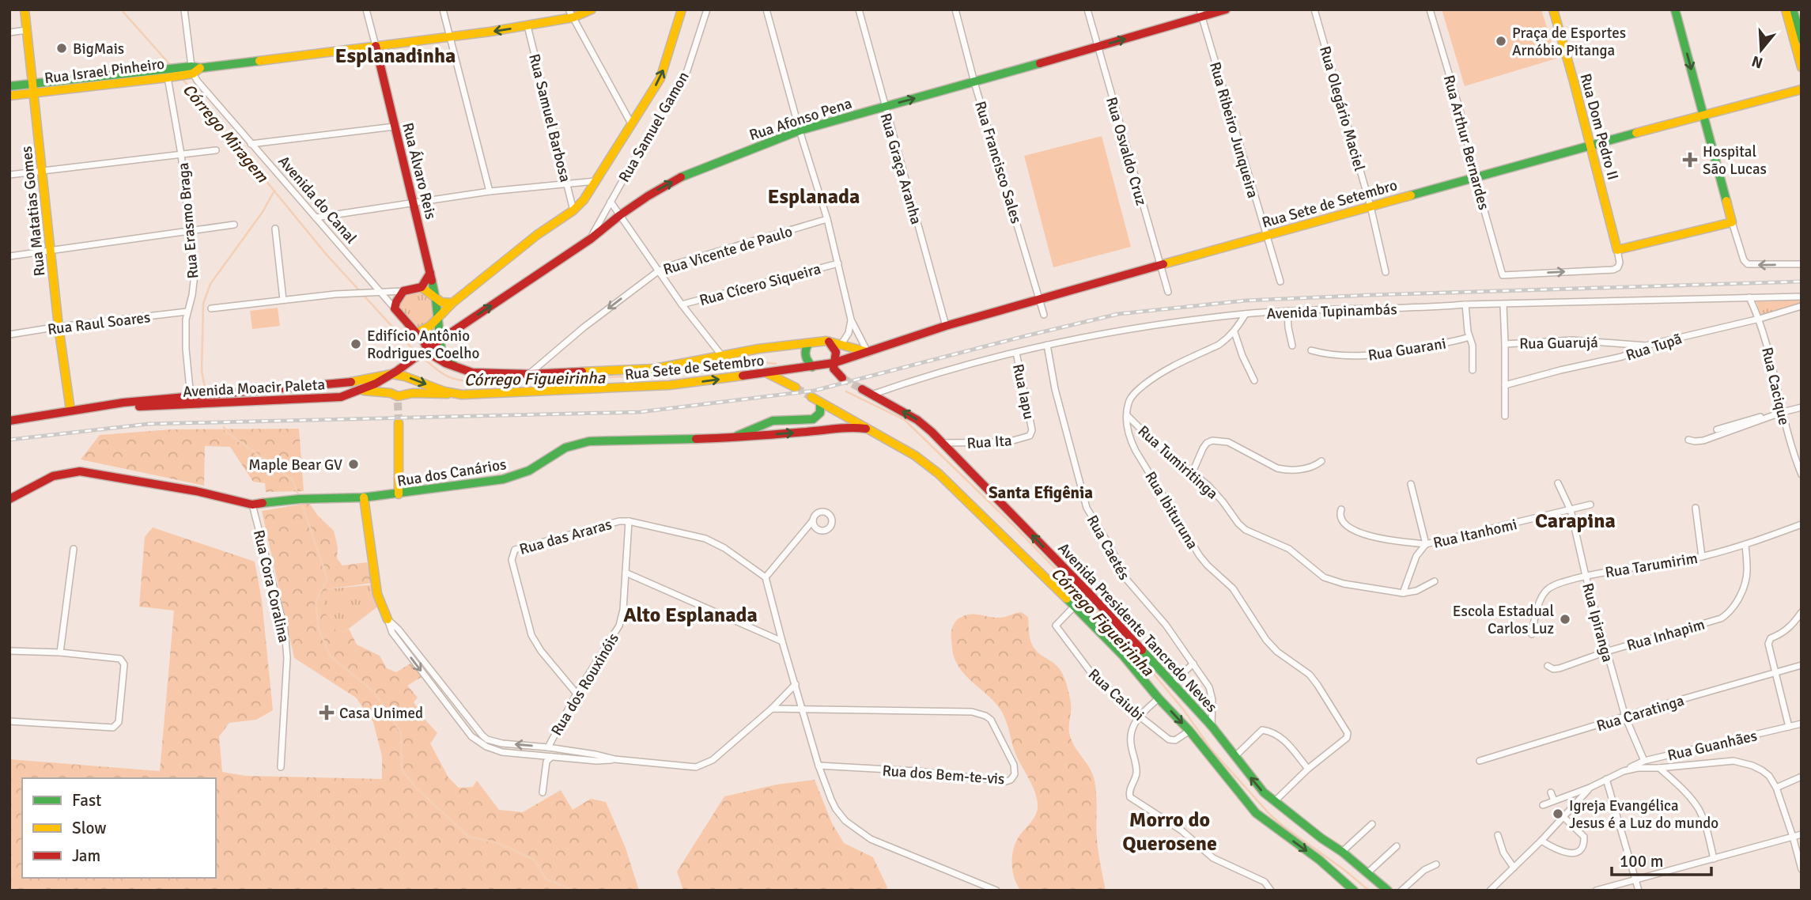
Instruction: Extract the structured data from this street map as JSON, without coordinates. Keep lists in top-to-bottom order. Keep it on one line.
{"streets":{"main road":["Rua Israel Pinheiro","Rua Afonso Pena","Rua Dom Pedro II","Rua Álvaro Reis","Avenida do Canal","Rua Sete de Setembro","Rua Matatias Gomes","Avenida Moacir Paleta","Rua dos Canários","Avenida Presidente Tancredo Neves"],"street":["Rua Olegário Maciel","Rua Samuel Barbosa","Rua Samuel Gamon","Rua Ribeiro Junqueira","Rua Arthur Bernardes","Rua Osvaldo Cruz","Rua Francisco Sales","Rua Graça Aranha","Rua Erasmo Braga","Rua Vicente de Paulo","Rua Cícero Siqueira","Avenida Tupinambás","Rua Raul Soares","Rua Guarujá","Rua Tupã","Rua Guarani","Rua Cacique","Rua Iapu","Rua Ita","Rua Tumiritinga","Rua Ibituruna","Rua Itanhomi","Rua das Araras","Rua Caetés","Rua Tarumirim","Rua Cora Coralina","Rua Ipiranga","Rua Inhapim","Rua dos Rouxinóis","Rua Caiubi","Rua Caratinga","Rua Guanhães","Rua dos Bem-te-vis"]},"crossings":[["Rua Israel Pinheiro","Rua Samuel Barbosa"],["Rua Israel Pinheiro","Rua Álvaro Reis"],["Rua Israel Pinheiro","Avenida do Canal"],["Rua Israel Pinheiro","Rua Matatias Gomes"],["Rua Israel Pinheiro","Rua Erasmo Braga"],["Rua Olegário Maciel","Rua Sete de Setembro"],["Rua Afonso Pena","Rua Samuel Gamon"],["Rua Afonso Pena","Rua Ribeiro Junqueira"],["Rua Afonso Pena","Rua Osvaldo Cruz"],["Rua Afonso Pena","Rua Francisco Sales"],["Rua Afonso Pena","Rua Graça Aranha"],["Rua Afonso Pena","Rua Álvaro Reis"],["Rua Afonso Pena","Avenida do Canal"],["Rua Afonso Pena","Rua Sete de Setembro"],["Rua Afonso Pena","Avenida Moacir Paleta"],["Rua Dom Pedro II","Rua Arthur Bernardes"],["Rua Dom Pedro II","Rua Sete de Setembro"],["Rua Ribeiro Junqueira","Rua Sete de Setembro"],["Rua Arthur Bernardes","Rua Sete de Setembro"],["Rua Osvaldo Cruz","Rua Sete de Setembro"],["Rua Francisco Sales","Rua Sete de Setembro"],["Rua Graça Aranha","Rua Sete de Setembro"],["Rua Álvaro Reis","Avenida do Canal"],["Avenida do Canal","Rua Sete de Setembro"],["Avenida do Canal","Avenida Moacir Paleta"],["Rua Sete de Setembro","Rua Vicente de Paulo"],["Rua Sete de Setembro","Avenida Moacir Paleta"],["Rua Matatias Gomes","Rua Raul Soares"],["Rua Matatias Gomes","Avenida Moacir Paleta"],["Rua Erasmo Braga","Rua Raul Soares"],["Rua Erasmo Braga","Avenida Moacir Paleta"],["Avenida Tupinambás","Rua Cacique"],["Avenida Tupinambás","Rua Iapu"],["Avenida Tupinambás","Rua Caetés"],["Avenida Tupinambás","Avenida Presidente Tancredo Neves"],["Rua Guarujá","Rua Tupã"],["Rua Tupã","Rua Cacique"],["Rua Iapu","Rua Ita"],["Rua Ita","Avenida Presidente Tancredo Neves"],["Rua Tumiritinga","Rua Ibituruna"],["Rua dos Canários","Rua Cora Coralina"],["Rua dos Canários","Avenida Presidente Tancredo Neves"],["Rua Itanhomi","Rua Ipiranga"],["Rua das Araras","Rua dos Rouxinóis"],["Rua Caetés","Avenida Presidente Tancredo Neves"],["Rua Tarumirim","Rua Ipiranga"],["Rua Tarumirim","Rua Inhapim"],["Rua Ipiranga","Rua Inhapim"],["Rua Ipiranga","Rua Caratinga"],["Rua Ipiranga","Rua Guanhães"],["Avenida Presidente Tancredo Neves","Rua Caiubi"]],"one_way":["Rua Vicente de Paulo"],"districts":["Esplanadinha","Esplanada","Santa Efigênia","Carapina","Alto Esplanada","Morro do Querosene"],"water":["Córrego Miragem","Córrego Figueirinha"],"places":{"other":["Praça de Esportes Arnóbio Pitanga","BigMais","Edifício Antônio Rodrigues Coelho","Maple Bear GV","Escola Estadual Carlos Luz","Igreja Evangélica Jesus é a Luz do mundo"],"health":["Hospital São Lucas","Casa Unimed"]},"legend":["Fast","Slow","Jam"],"scale_bar":"100 m","north":"bottom"}
